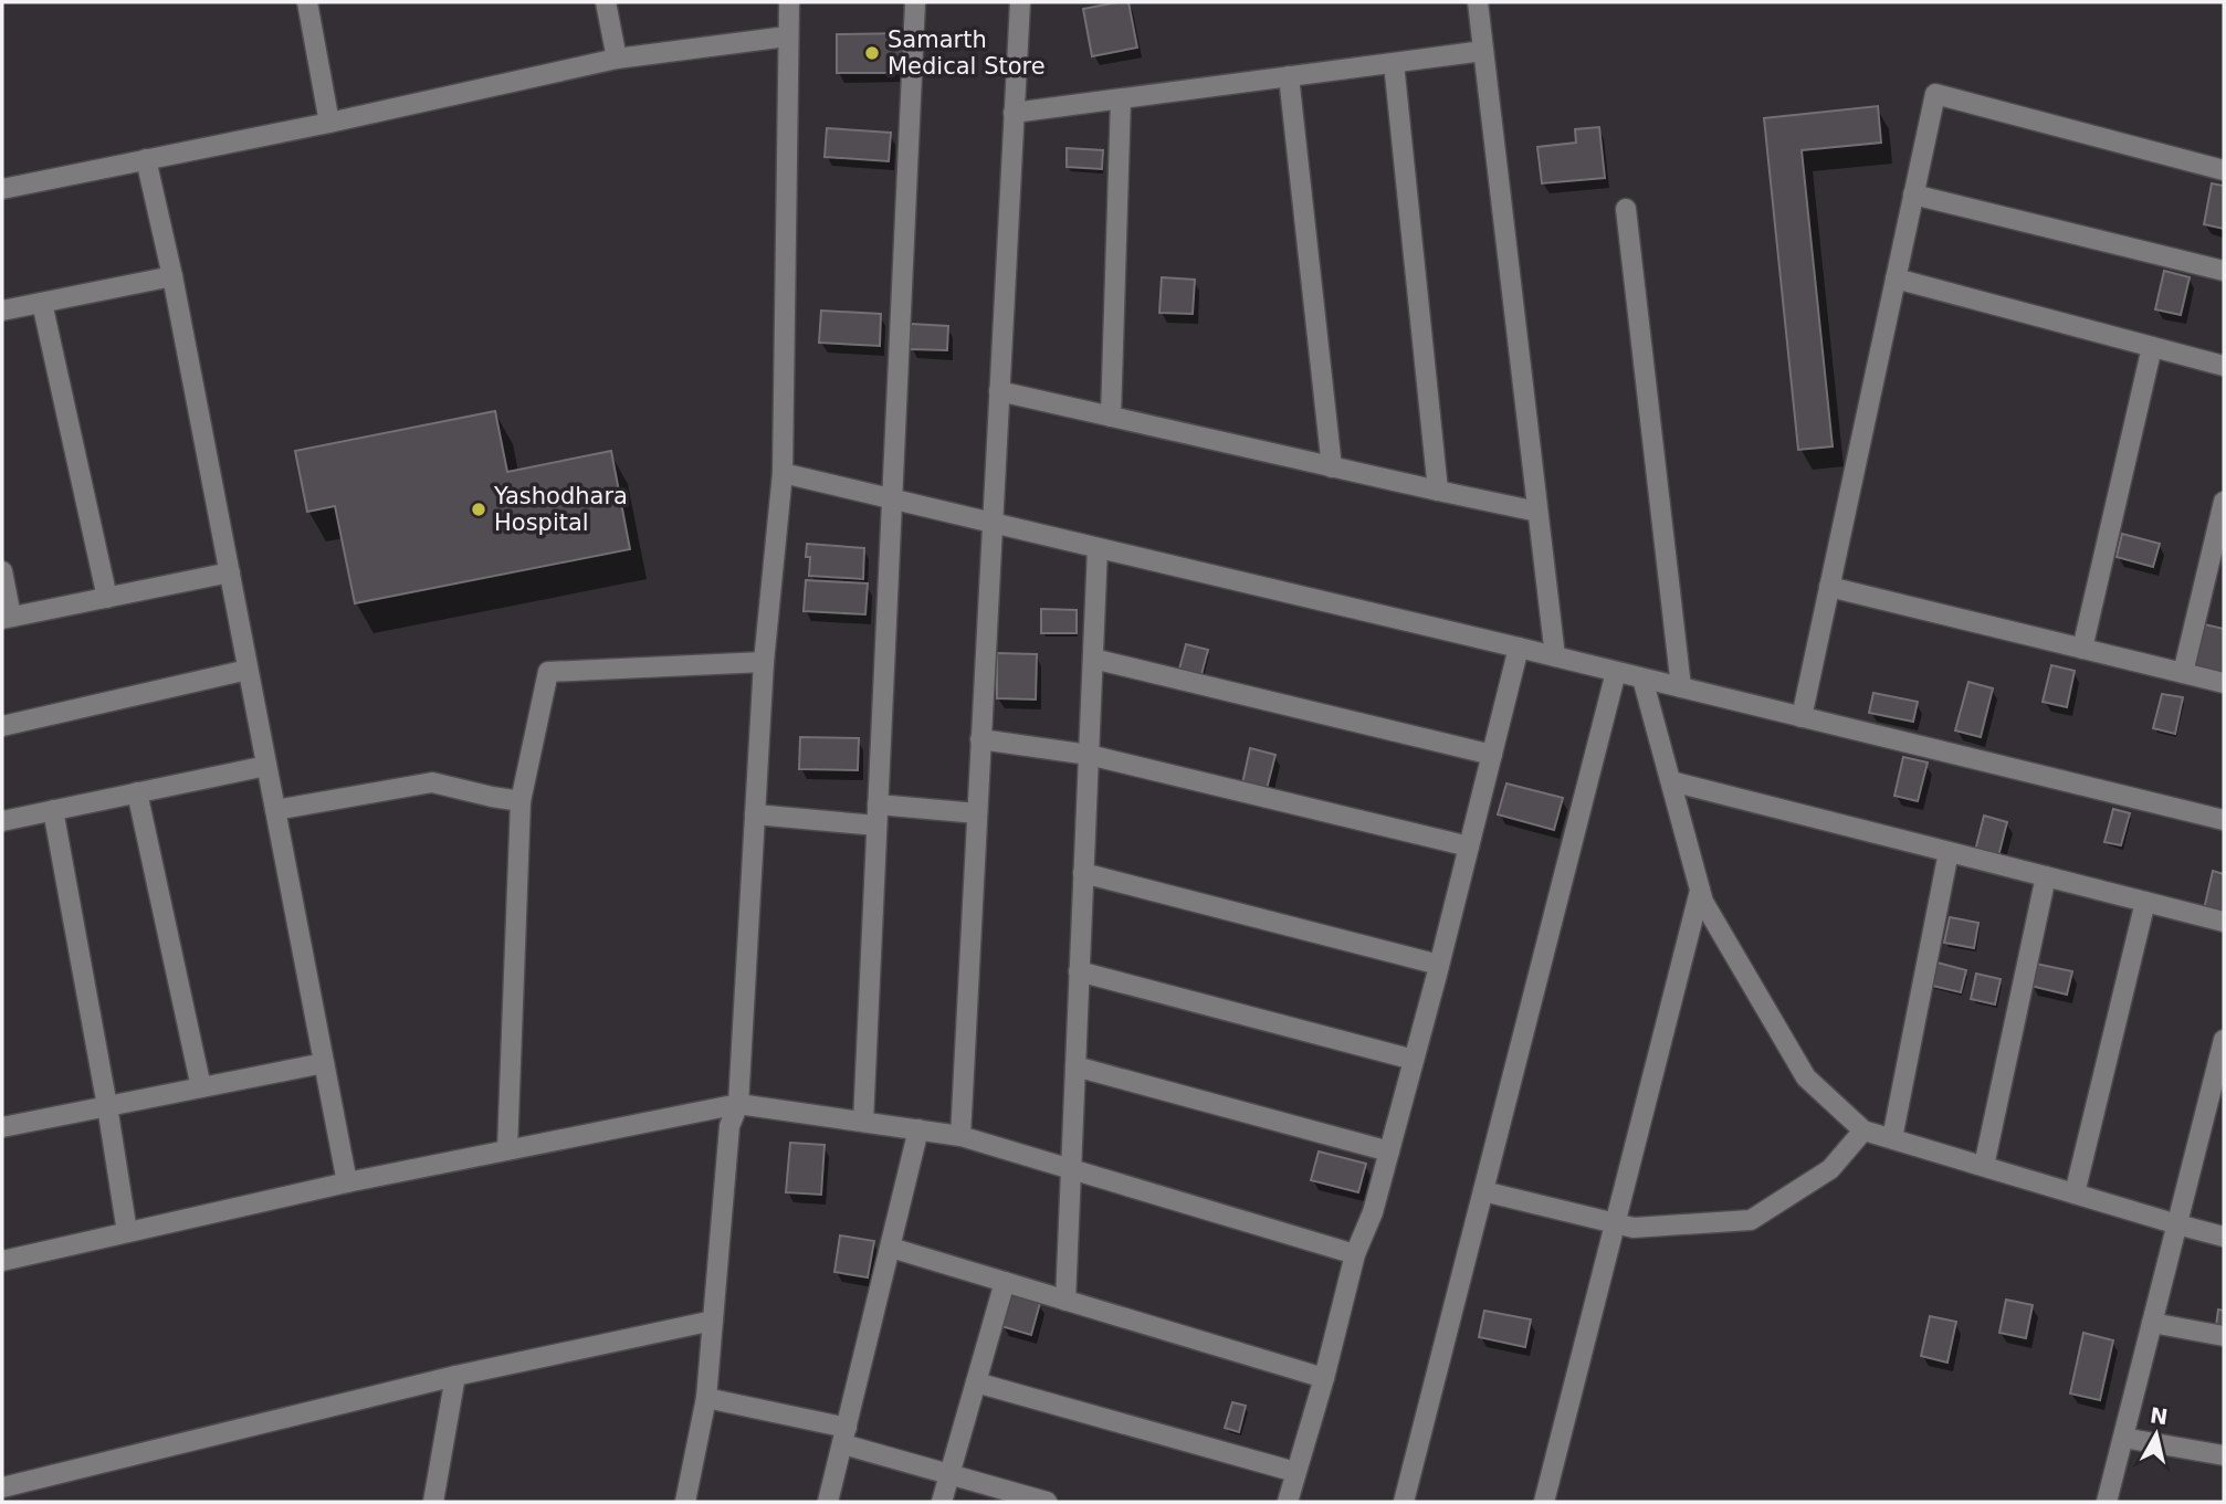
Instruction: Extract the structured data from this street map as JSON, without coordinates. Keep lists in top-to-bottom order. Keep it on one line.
{"places":["Samarth Medical Store","Yashodhara Hospital"],"north":"top"}
